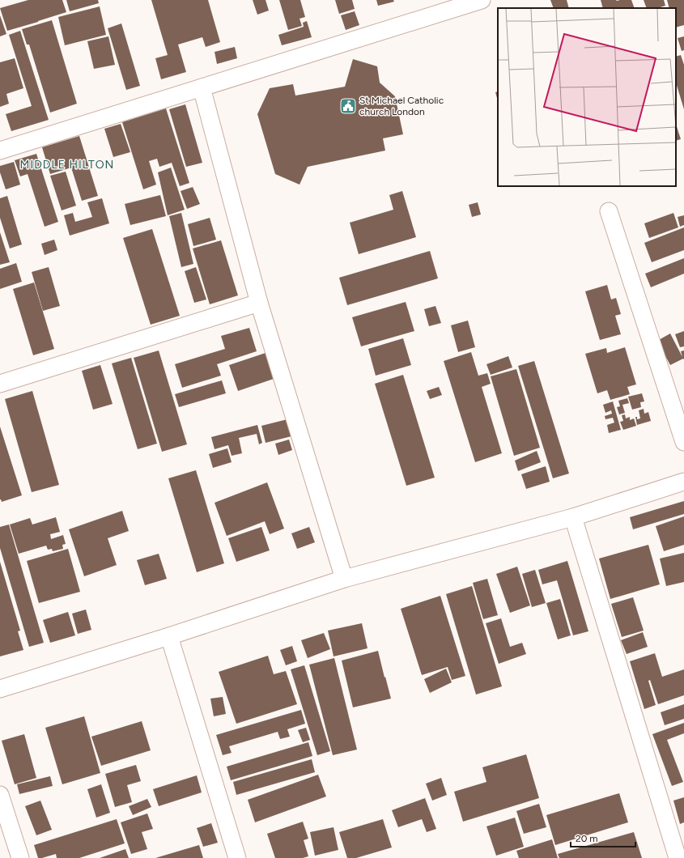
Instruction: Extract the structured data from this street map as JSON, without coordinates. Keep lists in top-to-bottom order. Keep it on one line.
{"districts":["MIDDLE HILTON"],"places":{"public building":["St Michael Catholic church London"]},"scale_bar":"20 m"}
